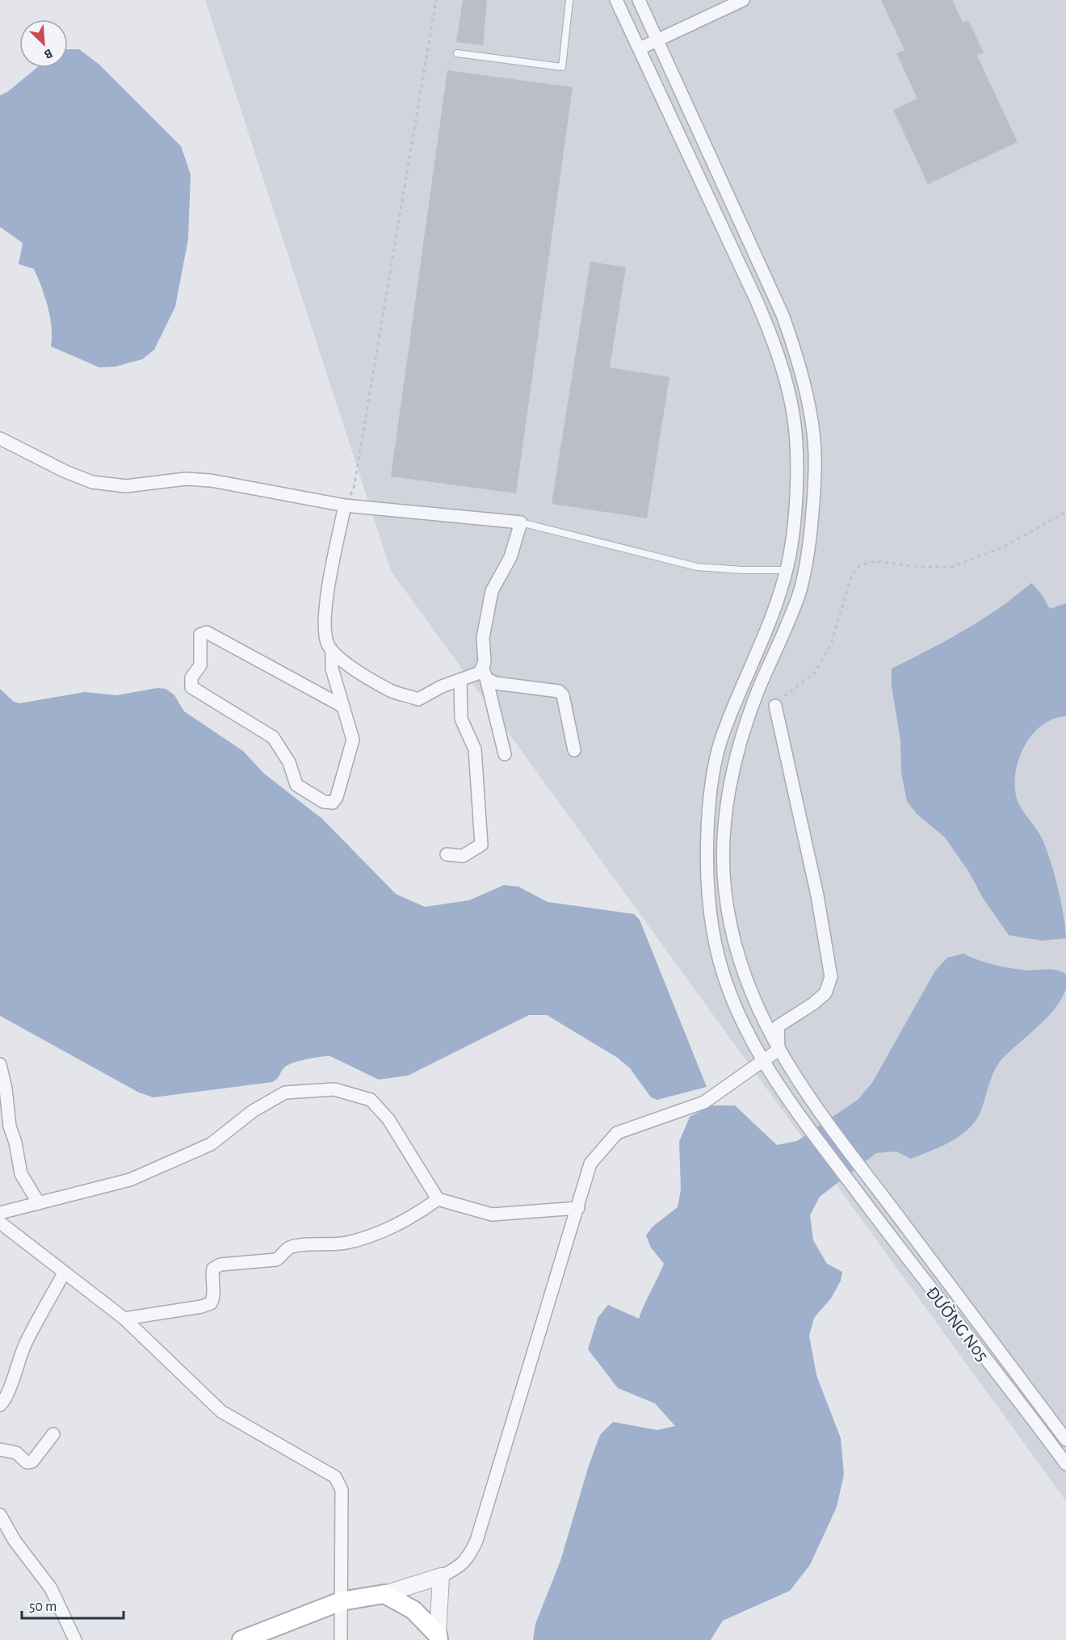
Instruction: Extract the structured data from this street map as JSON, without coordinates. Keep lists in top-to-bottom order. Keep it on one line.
{"streets":{"street":["ĐƯỜNG N05"]},"scale_bar":"50 m","north":"bottom right"}
